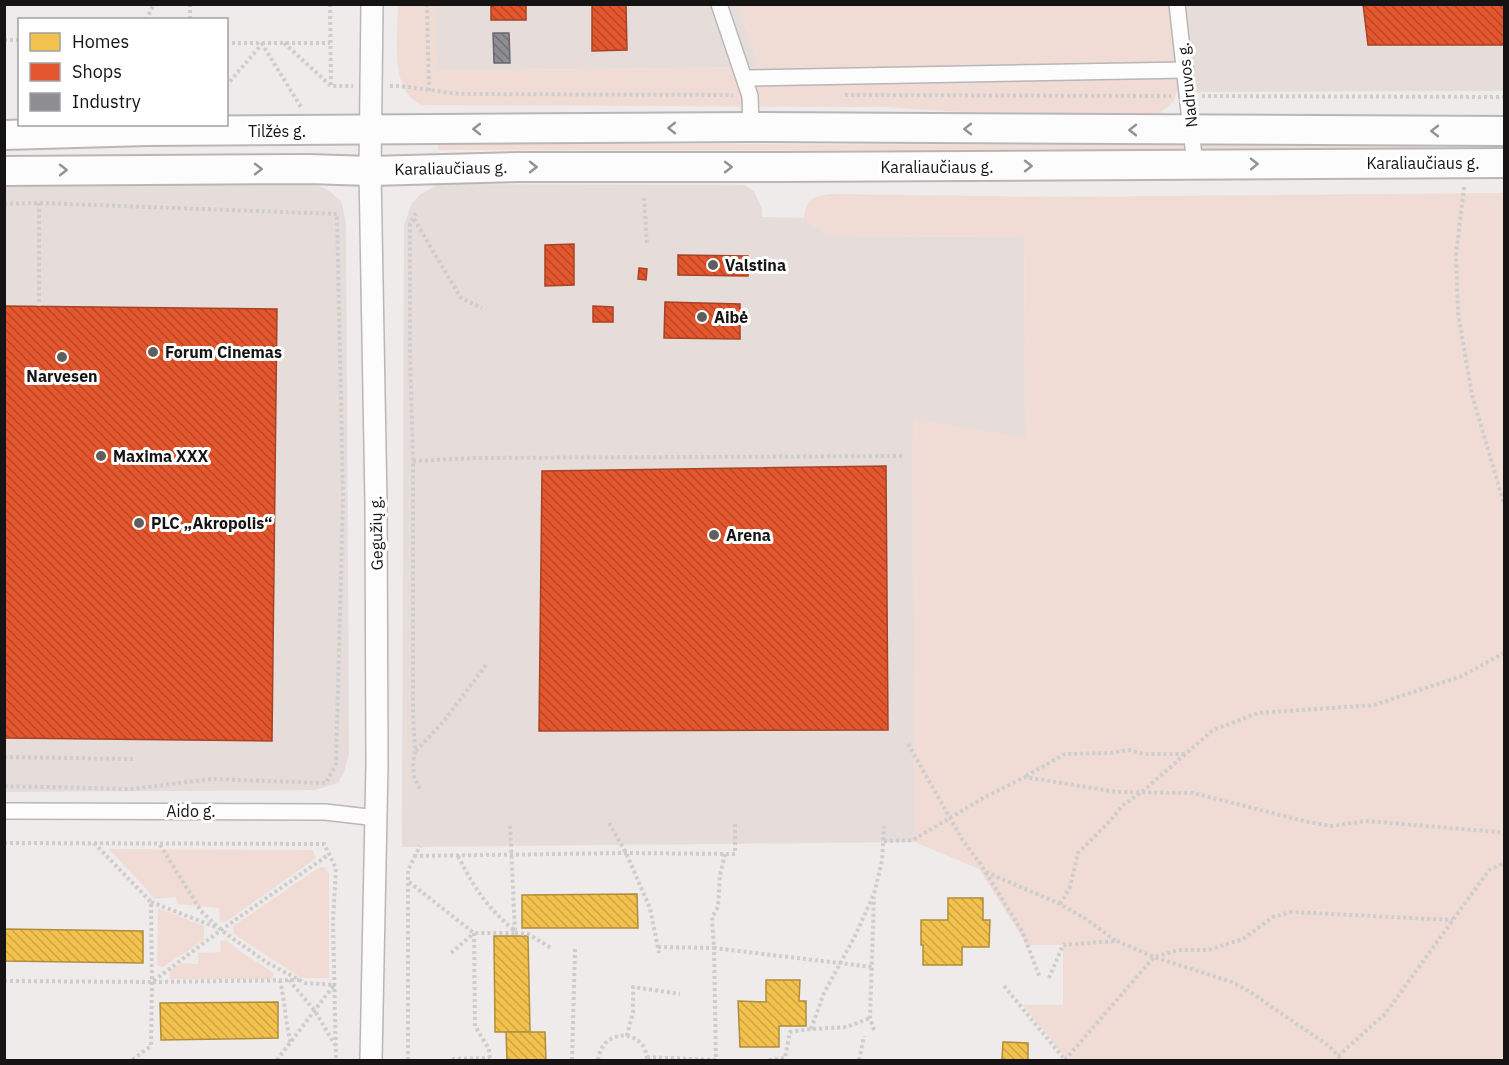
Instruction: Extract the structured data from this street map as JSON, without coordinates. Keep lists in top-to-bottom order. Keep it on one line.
{"streets":{"highway":["Tilžės g.","Karaliaučiaus g."],"main road":["Gegužių g."],"street":["Nadruvos g.","Aido g."]},"crossings":[["Nadruvos g.","Karaliaučiaus g."],["Tilžės g.","Karaliaučiaus g."],["Tilžės g.","Gegužių g."],["Karaliaučiaus g.","Gegužių g."],["Gegužių g.","Aido g."]],"places":["Valstina","Aibė","Forum Cinemas","Narvesen","Maxima XXX","PLC „Akropolis“","Arena"],"legend":["Homes","Shops","Industry"]}
